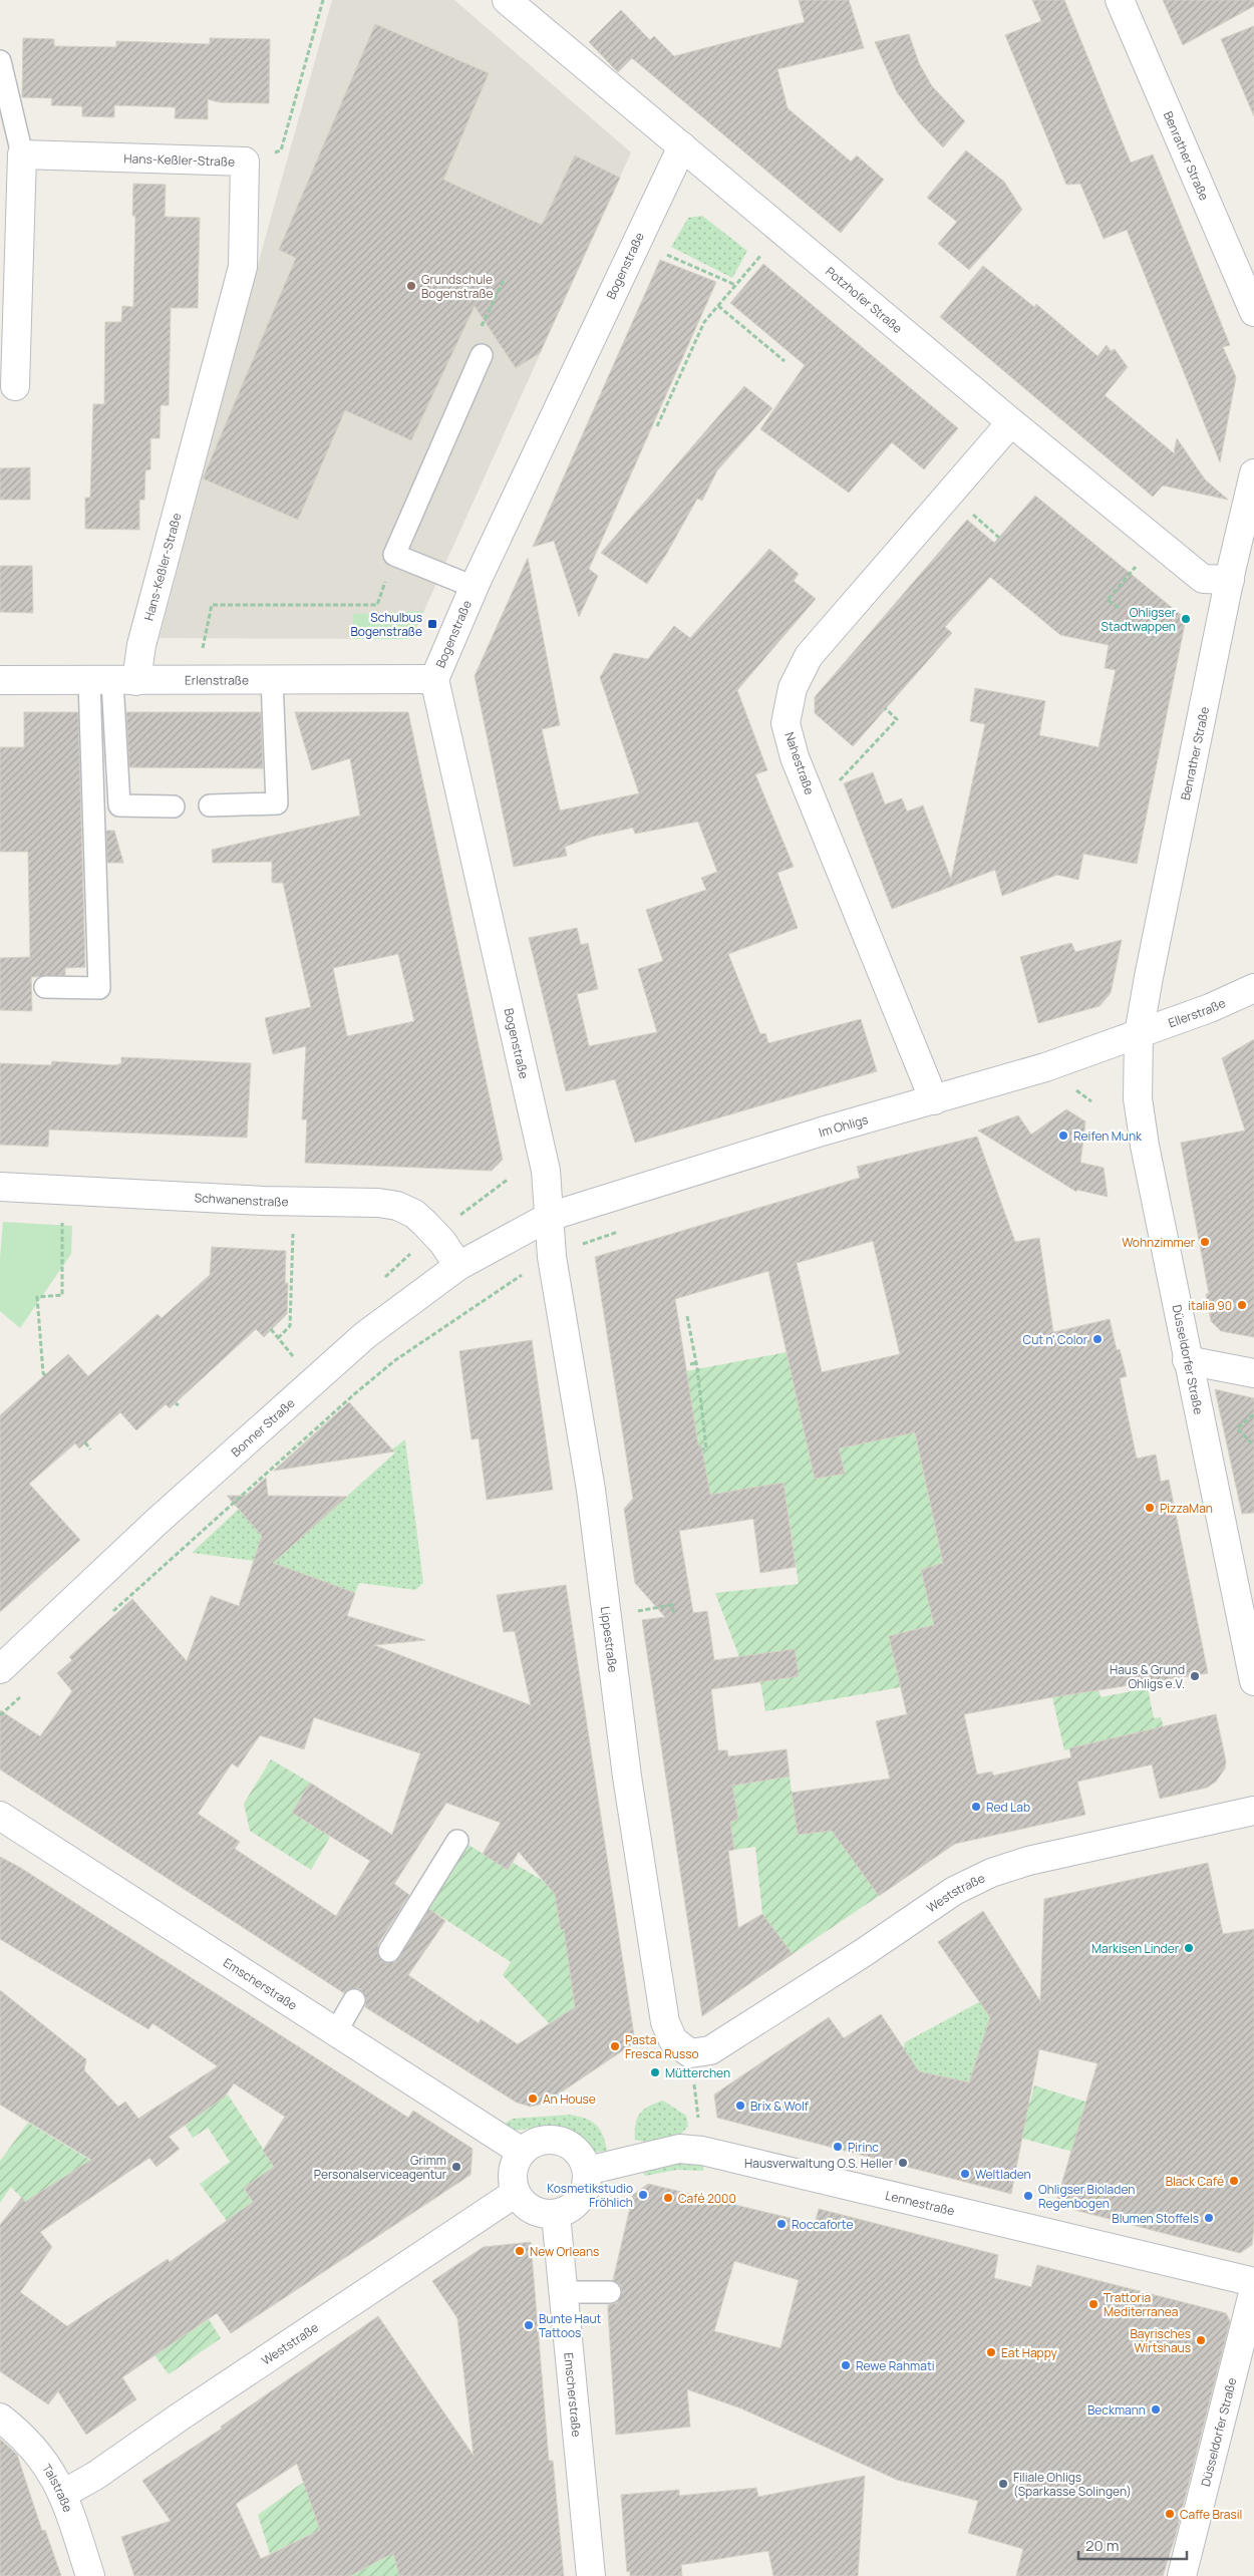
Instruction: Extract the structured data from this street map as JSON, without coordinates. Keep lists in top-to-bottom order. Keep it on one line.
{"streets":{"street":["Benrather Straße","Hans-Keßler-Straße","Bogenstraße","Potzhofer Straße","Erlenstraße","Nahestraße","Ellerstraße","Im Ohligs","Schwanenstraße","Düsseldorfer Straße","Bonner Straße","Lippestraße","Weststraße","Emscherstraße","Lennestraße","Talstraße"]},"crossings":[["Benrather Straße","Potzhofer Straße"],["Benrather Straße","Ellerstraße"],["Benrather Straße","Im Ohligs"],["Benrather Straße","Düsseldorfer Straße"],["Hans-Keßler-Straße","Erlenstraße"],["Bogenstraße","Potzhofer Straße"],["Bogenstraße","Erlenstraße"],["Bogenstraße","Im Ohligs"],["Bogenstraße","Bonner Straße"],["Bogenstraße","Lippestraße"],["Potzhofer Straße","Nahestraße"],["Nahestraße","Im Ohligs"],["Ellerstraße","Im Ohligs"],["Ellerstraße","Düsseldorfer Straße"],["Im Ohligs","Düsseldorfer Straße"],["Im Ohligs","Bonner Straße"],["Im Ohligs","Lippestraße"],["Schwanenstraße","Bonner Straße"],["Bonner Straße","Lippestraße"],["Lippestraße","Weststraße"],["Weststraße","Emscherstraße"],["Weststraße","Lennestraße"],["Weststraße","Talstraße"],["Emscherstraße","Lennestraße"]],"places":{"other":["Grundschule Bogenstraße","Ohligser Stadtwappen","Reifen Munk","Wohnzimmer","italia 90","Cut n' Color","PizzaMan","Haus & Grund Ohligs e.V.","Red Lab","Markisen Linder","Pasta Fresca Russo","Mütterchen","An House","Brix & Wolf","Pirinc","Hausverwaltung O.S. Heller","Grimm Personalserviceagentur","Weltladen","Black Café","Kosmetikstudio Fröhlich","Ohligser Bioladen Regenbogen","Café 2000","Blumen Stoffels","Roccaforte","New Orleans","Trattoria Mediterranea","Bunte Haut Tattoos","Bayrisches Wirtshaus","Eat Happy","Rewe Rahmati","Beckmann","Filiale Ohligs (Sparkasse Solingen)","Caffe Brasil"],"transit":["Schulbus Bogenstraße"]},"scale_bar":"20 m"}
